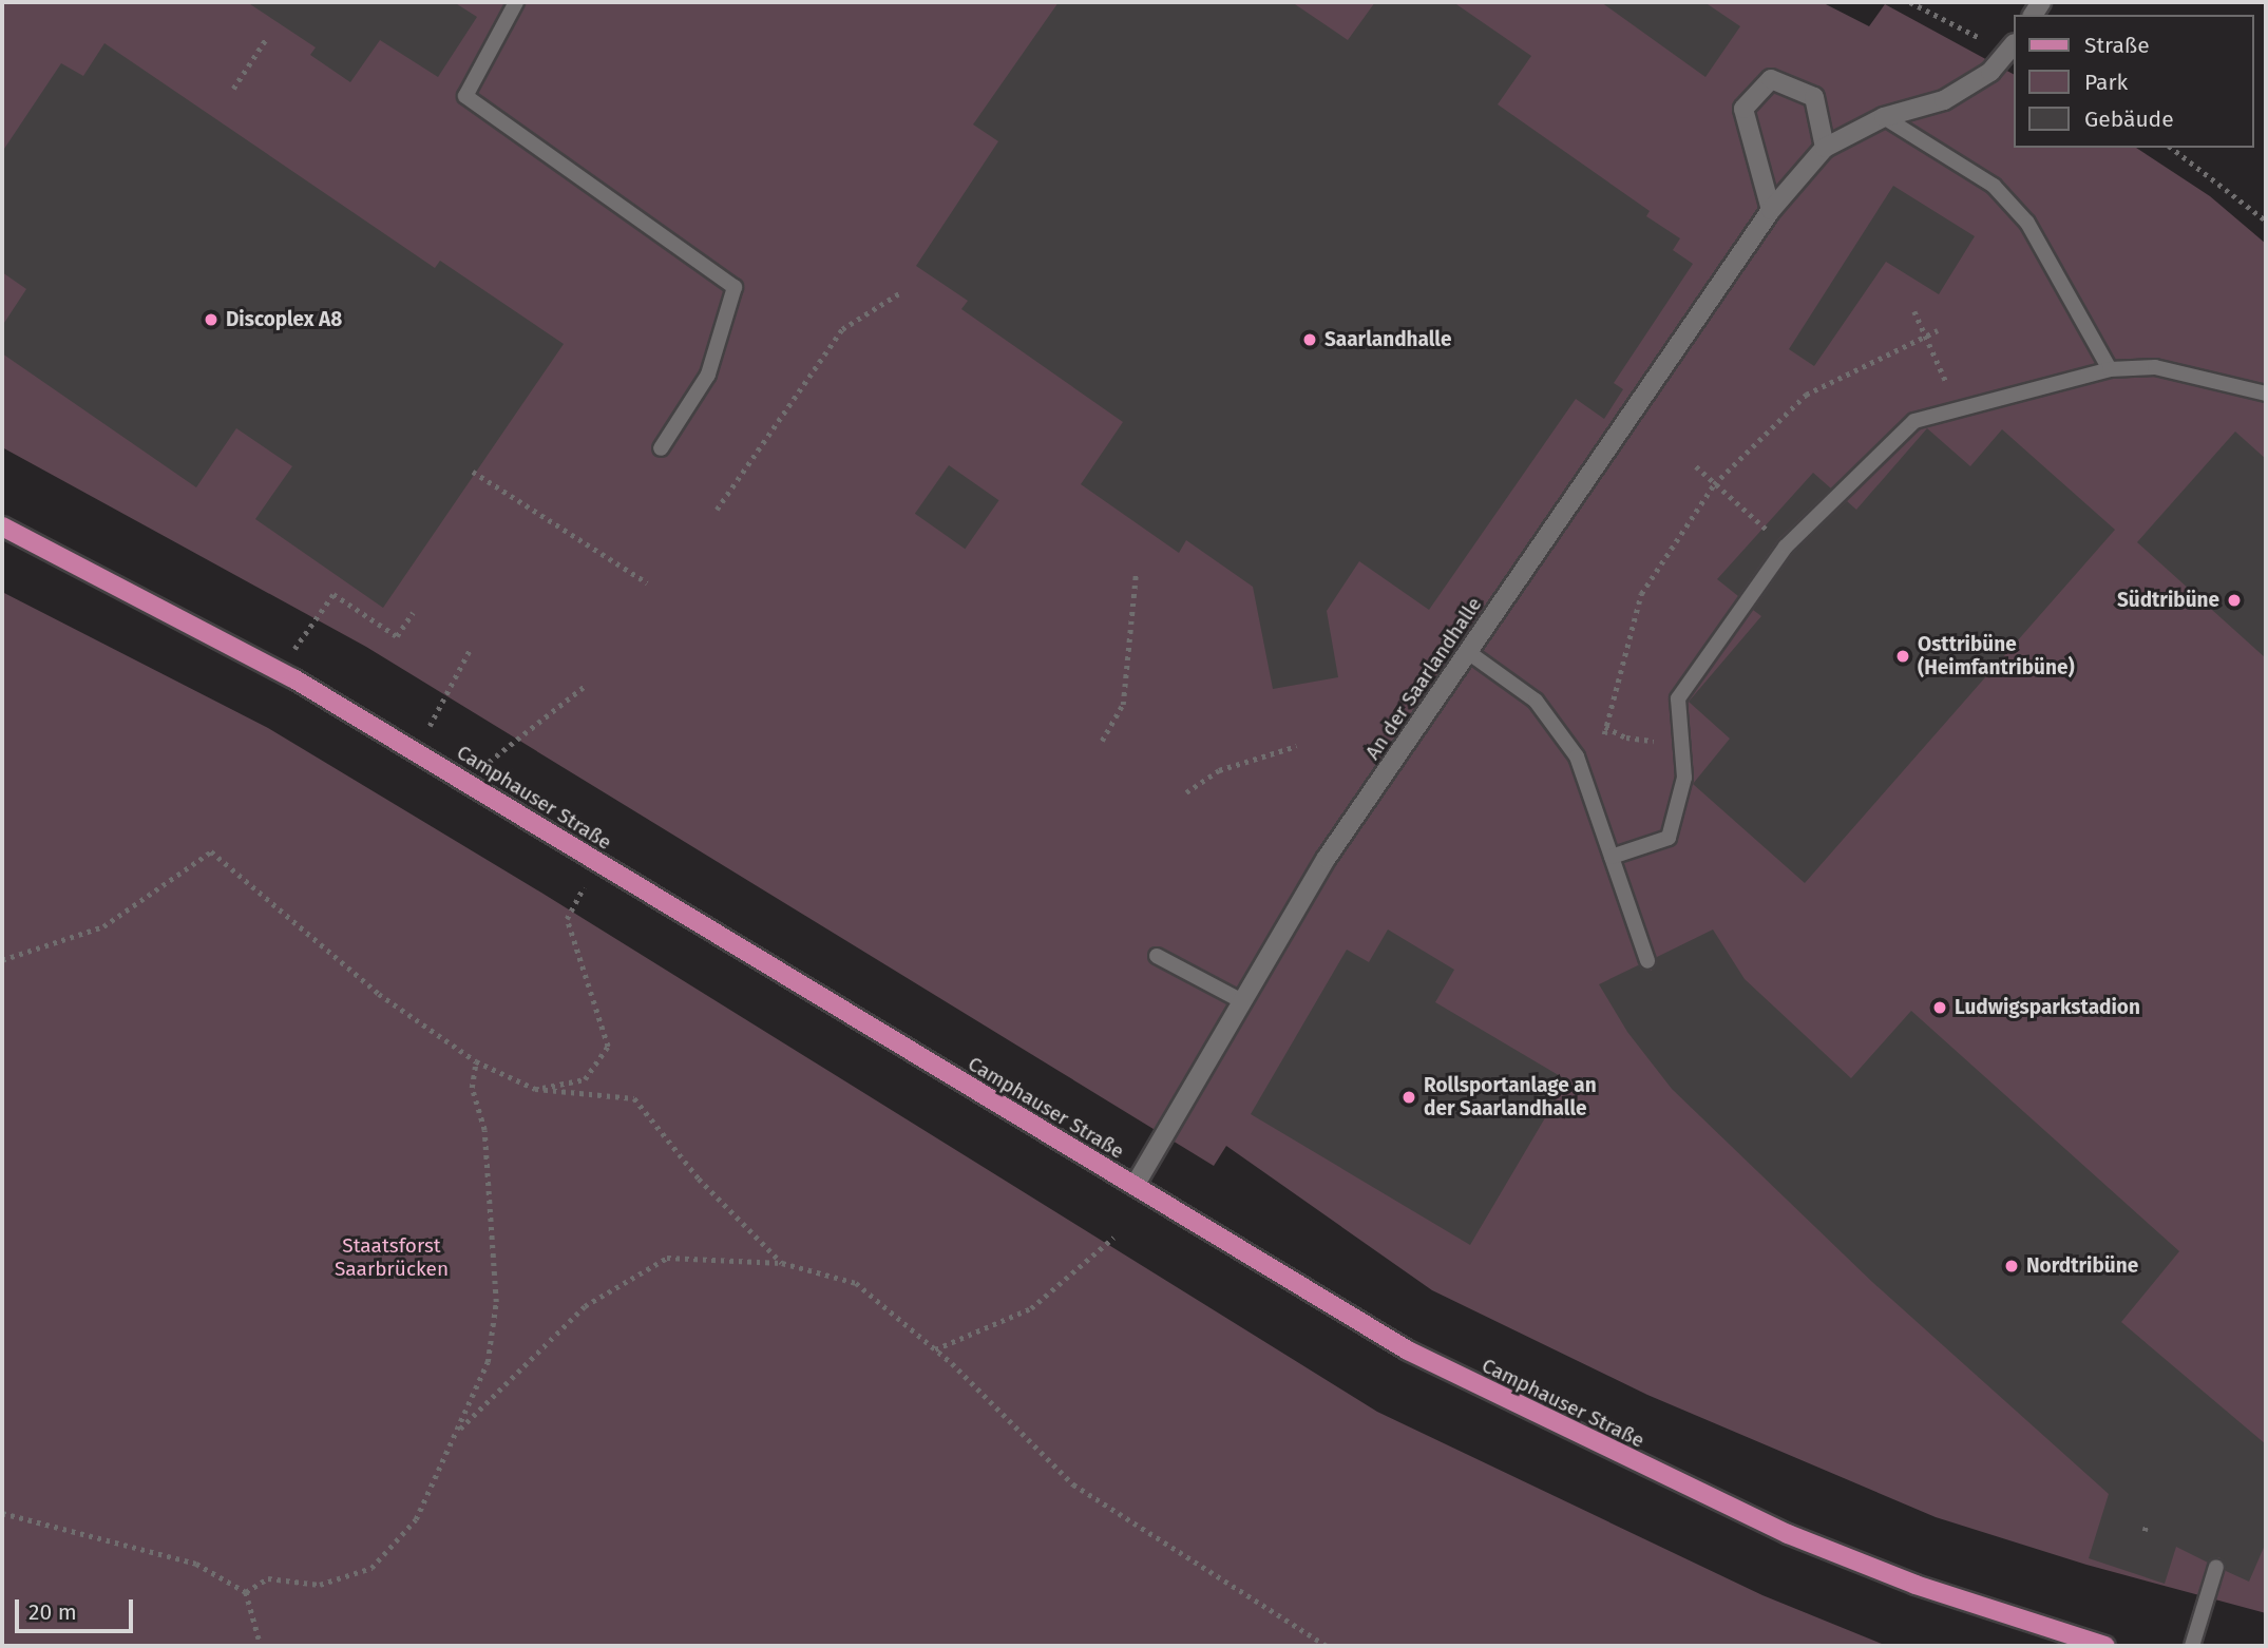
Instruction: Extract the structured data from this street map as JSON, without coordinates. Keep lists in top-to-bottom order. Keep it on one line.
{"streets":{"main road":["Camphauser Straße"],"street":["An der Saarlandhalle"]},"crossings":[["An der Saarlandhalle","Camphauser Straße"]],"parks":["Staatsforst Saarbrücken"],"places":["Discoplex A8","Saarlandhalle","Südtribüne","Osttribüne (Heimfantribüne)","Ludwigsparkstadion","Rollsportanlage an der Saarlandhalle","Nordtribüne"],"legend":["Straße","Park","Gebäude"],"scale_bar":"20 m"}
